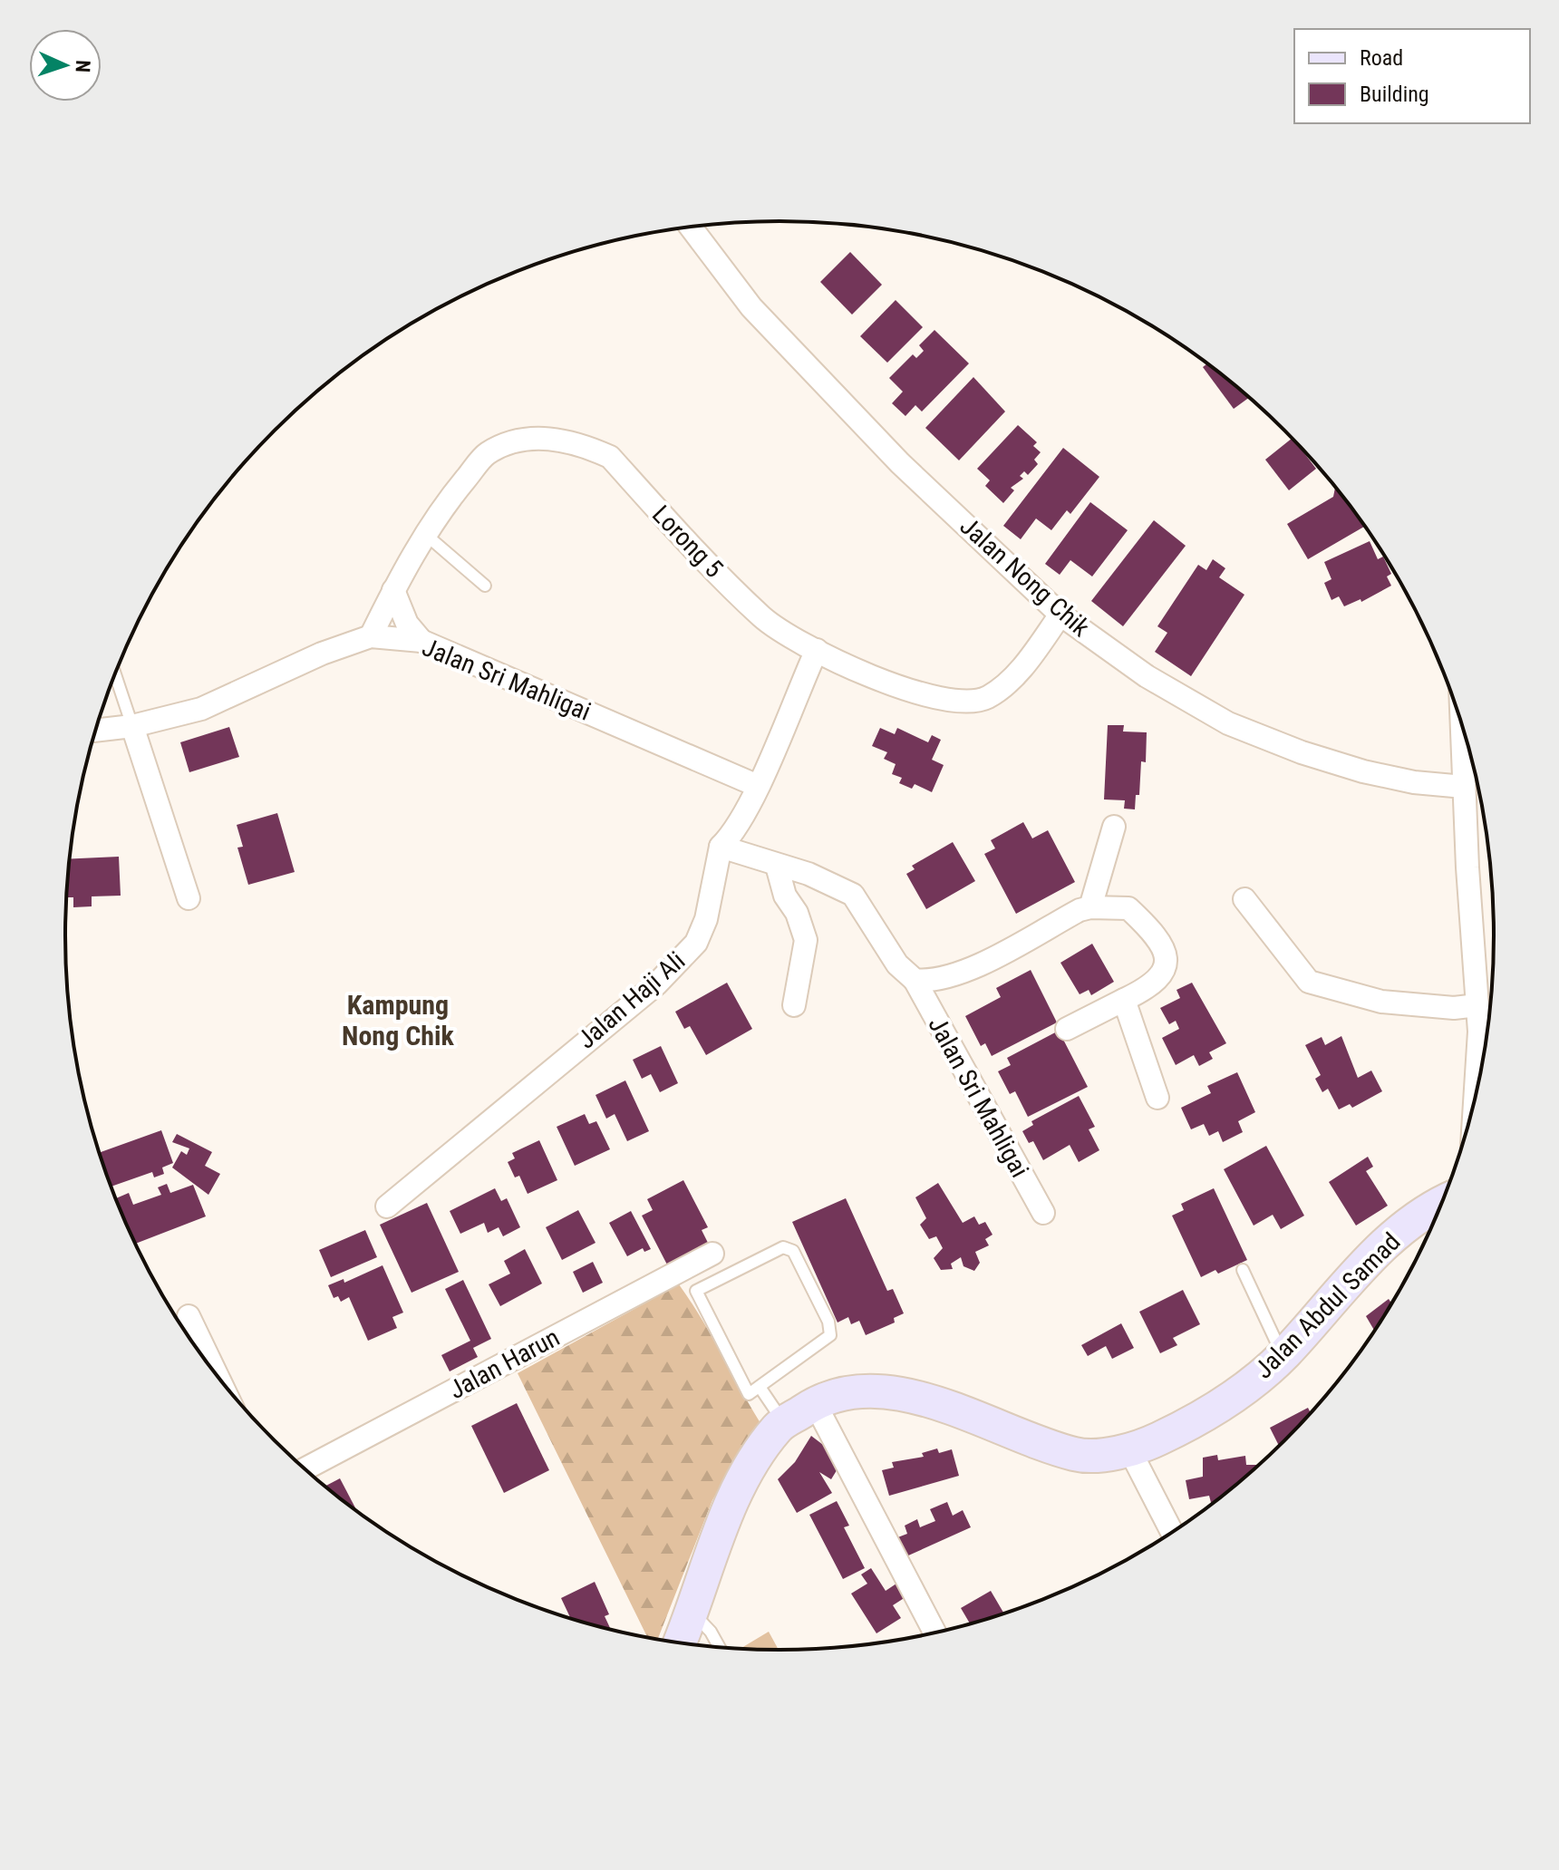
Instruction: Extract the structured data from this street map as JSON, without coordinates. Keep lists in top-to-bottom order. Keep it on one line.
{"streets":{"street":["Lorong 5","Jalan Nong Chik","Jalan Sri Mahligai","Jalan Haji Ali","Jalan Abdul Samad","Jalan Harun"]},"crossings":[["Lorong 5","Jalan Nong Chik"],["Lorong 5","Jalan Sri Mahligai"],["Lorong 5","Jalan Haji Ali"],["Jalan Sri Mahligai","Jalan Haji Ali"]],"districts":["Kampung Nong Chik"],"legend":["Road","Building"],"north":"right"}
